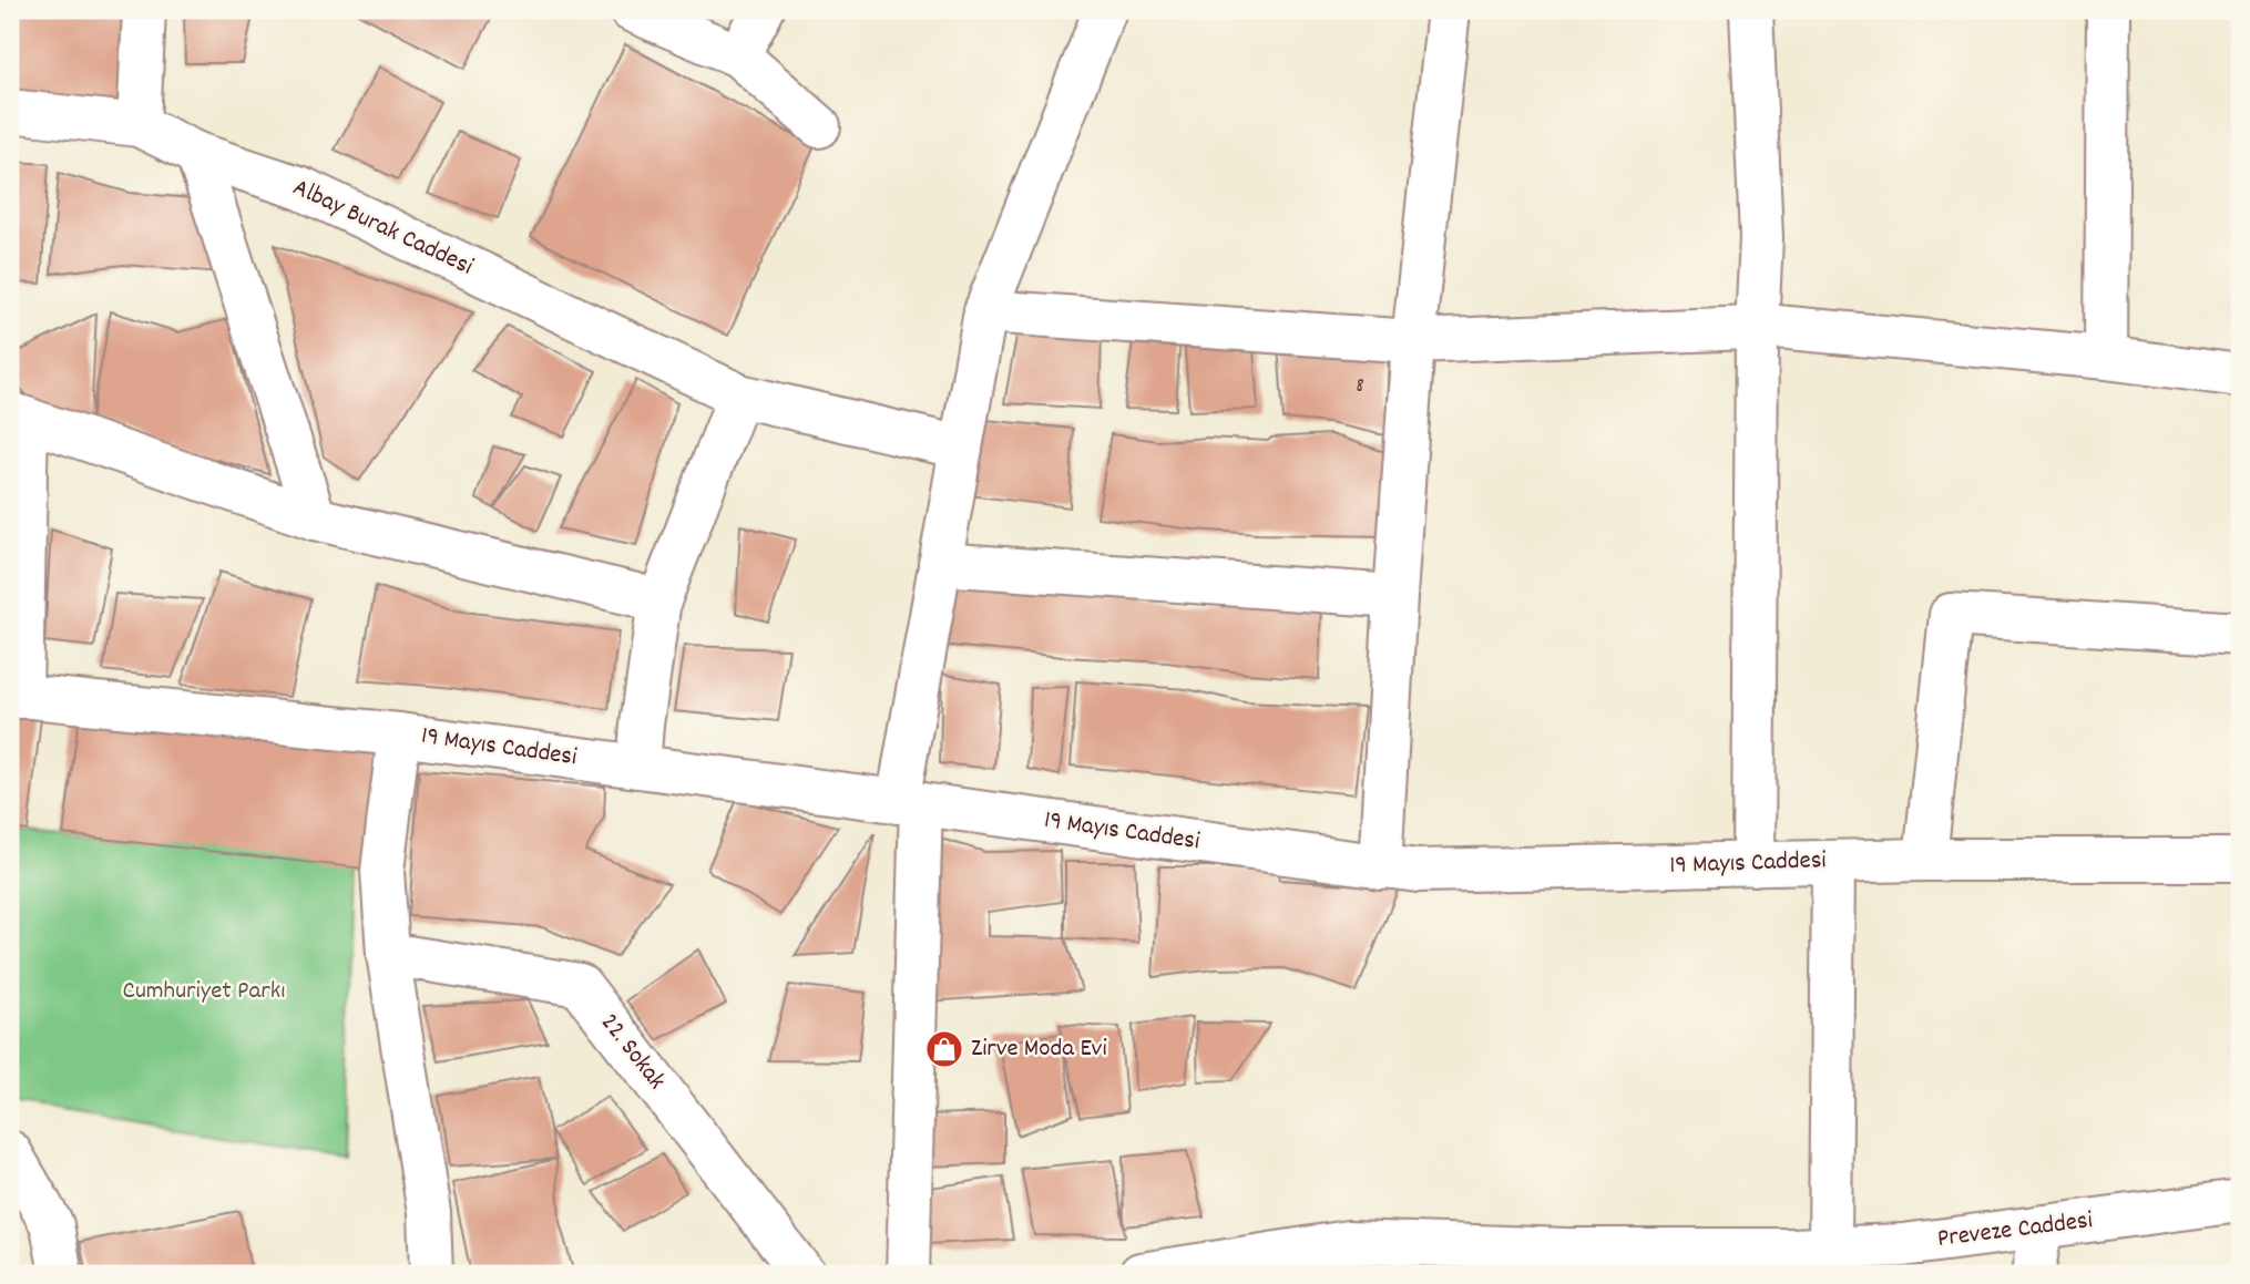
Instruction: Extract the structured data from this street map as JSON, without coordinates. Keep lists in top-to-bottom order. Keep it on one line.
{"streets":{"street":["Albay Burak Caddesi","19 Mayıs Caddesi","22. Sokak","Preveze Caddesi"]},"parks":["Cumhuriyet Parkı"],"places":{"shop":["Zirve Moda Evi"]},"house_numbers":["8"]}
